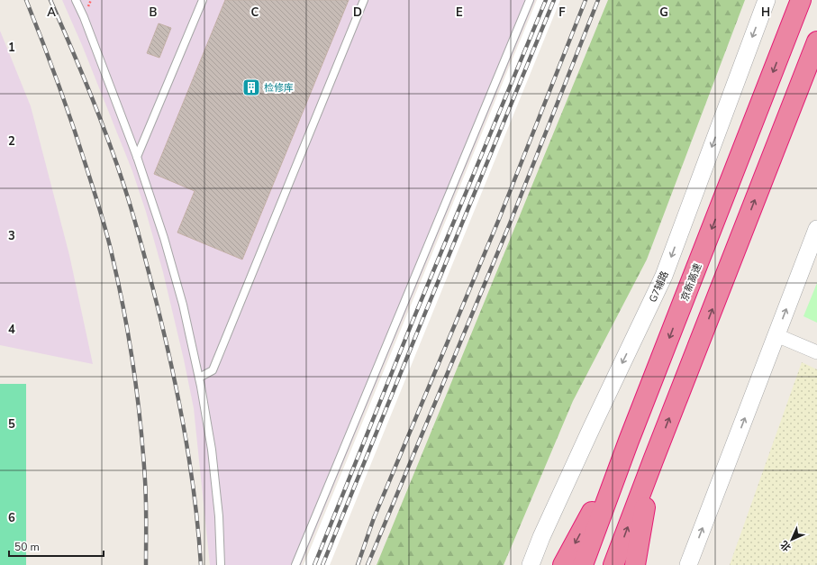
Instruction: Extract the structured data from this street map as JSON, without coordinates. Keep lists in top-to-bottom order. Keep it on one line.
{"streets":{"highway":["京新高速"],"street":["G7辅路"]},"places":{"building":["检修库"]},"scale_bar":"50 m","north":"bottom left","grid":{"columns":["A","B","C","D","E","F","G","H"],"rows":["1","2","3","4","5","6"]}}
